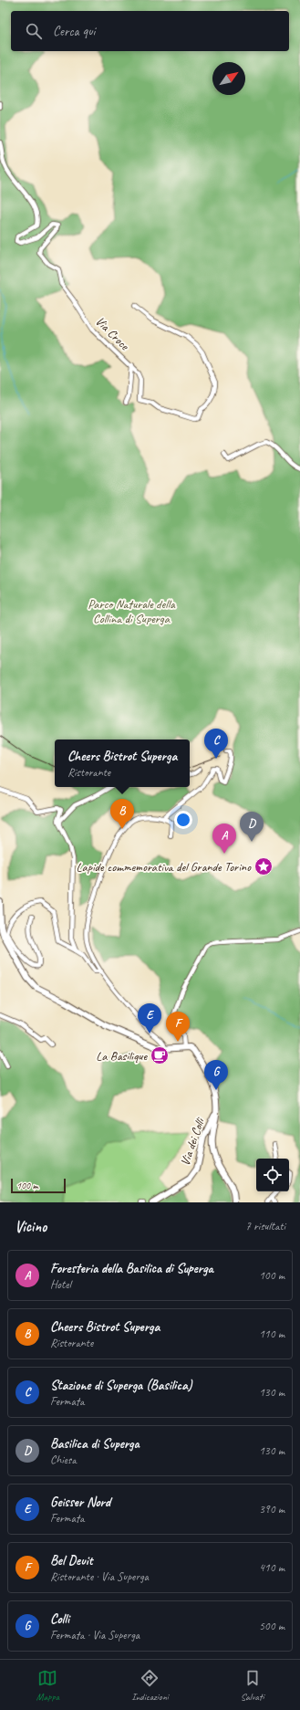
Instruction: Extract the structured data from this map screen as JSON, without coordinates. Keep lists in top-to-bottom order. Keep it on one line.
{"streets":{"street":["Via Croce","Via dei Colli"]},"parks":["Parco Naturale della Collina di Superga"],"places":{"place":["Lapide commemorativa del Grande Torino"],"cafe":["La Basilique"]},"scale_bar":"100 m","north":"top right","page":{"search":"Cerca qui","pins":["C","B","D","A","E","F","G"],"popup":["Cheers Bistrot Superga","Ristorante"],"scale":"100 m","heading":["Vicino","7 risultati"],"list":[{"mark":"A","name":"Foresteria della Basilica di Superga","note":"Hotel","value":"100 m"},{"mark":"B","name":"Cheers Bistrot Superga","note":"Ristorante","value":"110 m"},{"mark":"C","name":"Stazione di Superga (Basilica)","note":"Fermata","value":"130 m"},{"mark":"D","name":"Basilica di Superga","note":"Chiesa","value":"130 m"},{"mark":"E","name":"Geisser Nord","note":"Fermata","value":"390 m"},{"mark":"F","name":"Bel Deuit","note":"Ristorante · Via Superga","value":"410 m"},{"mark":"G","name":"Colli","note":"Fermata · Via Superga","value":"500 m"}],"nav":["Mappa","Indicazioni","Salvati"]}}
